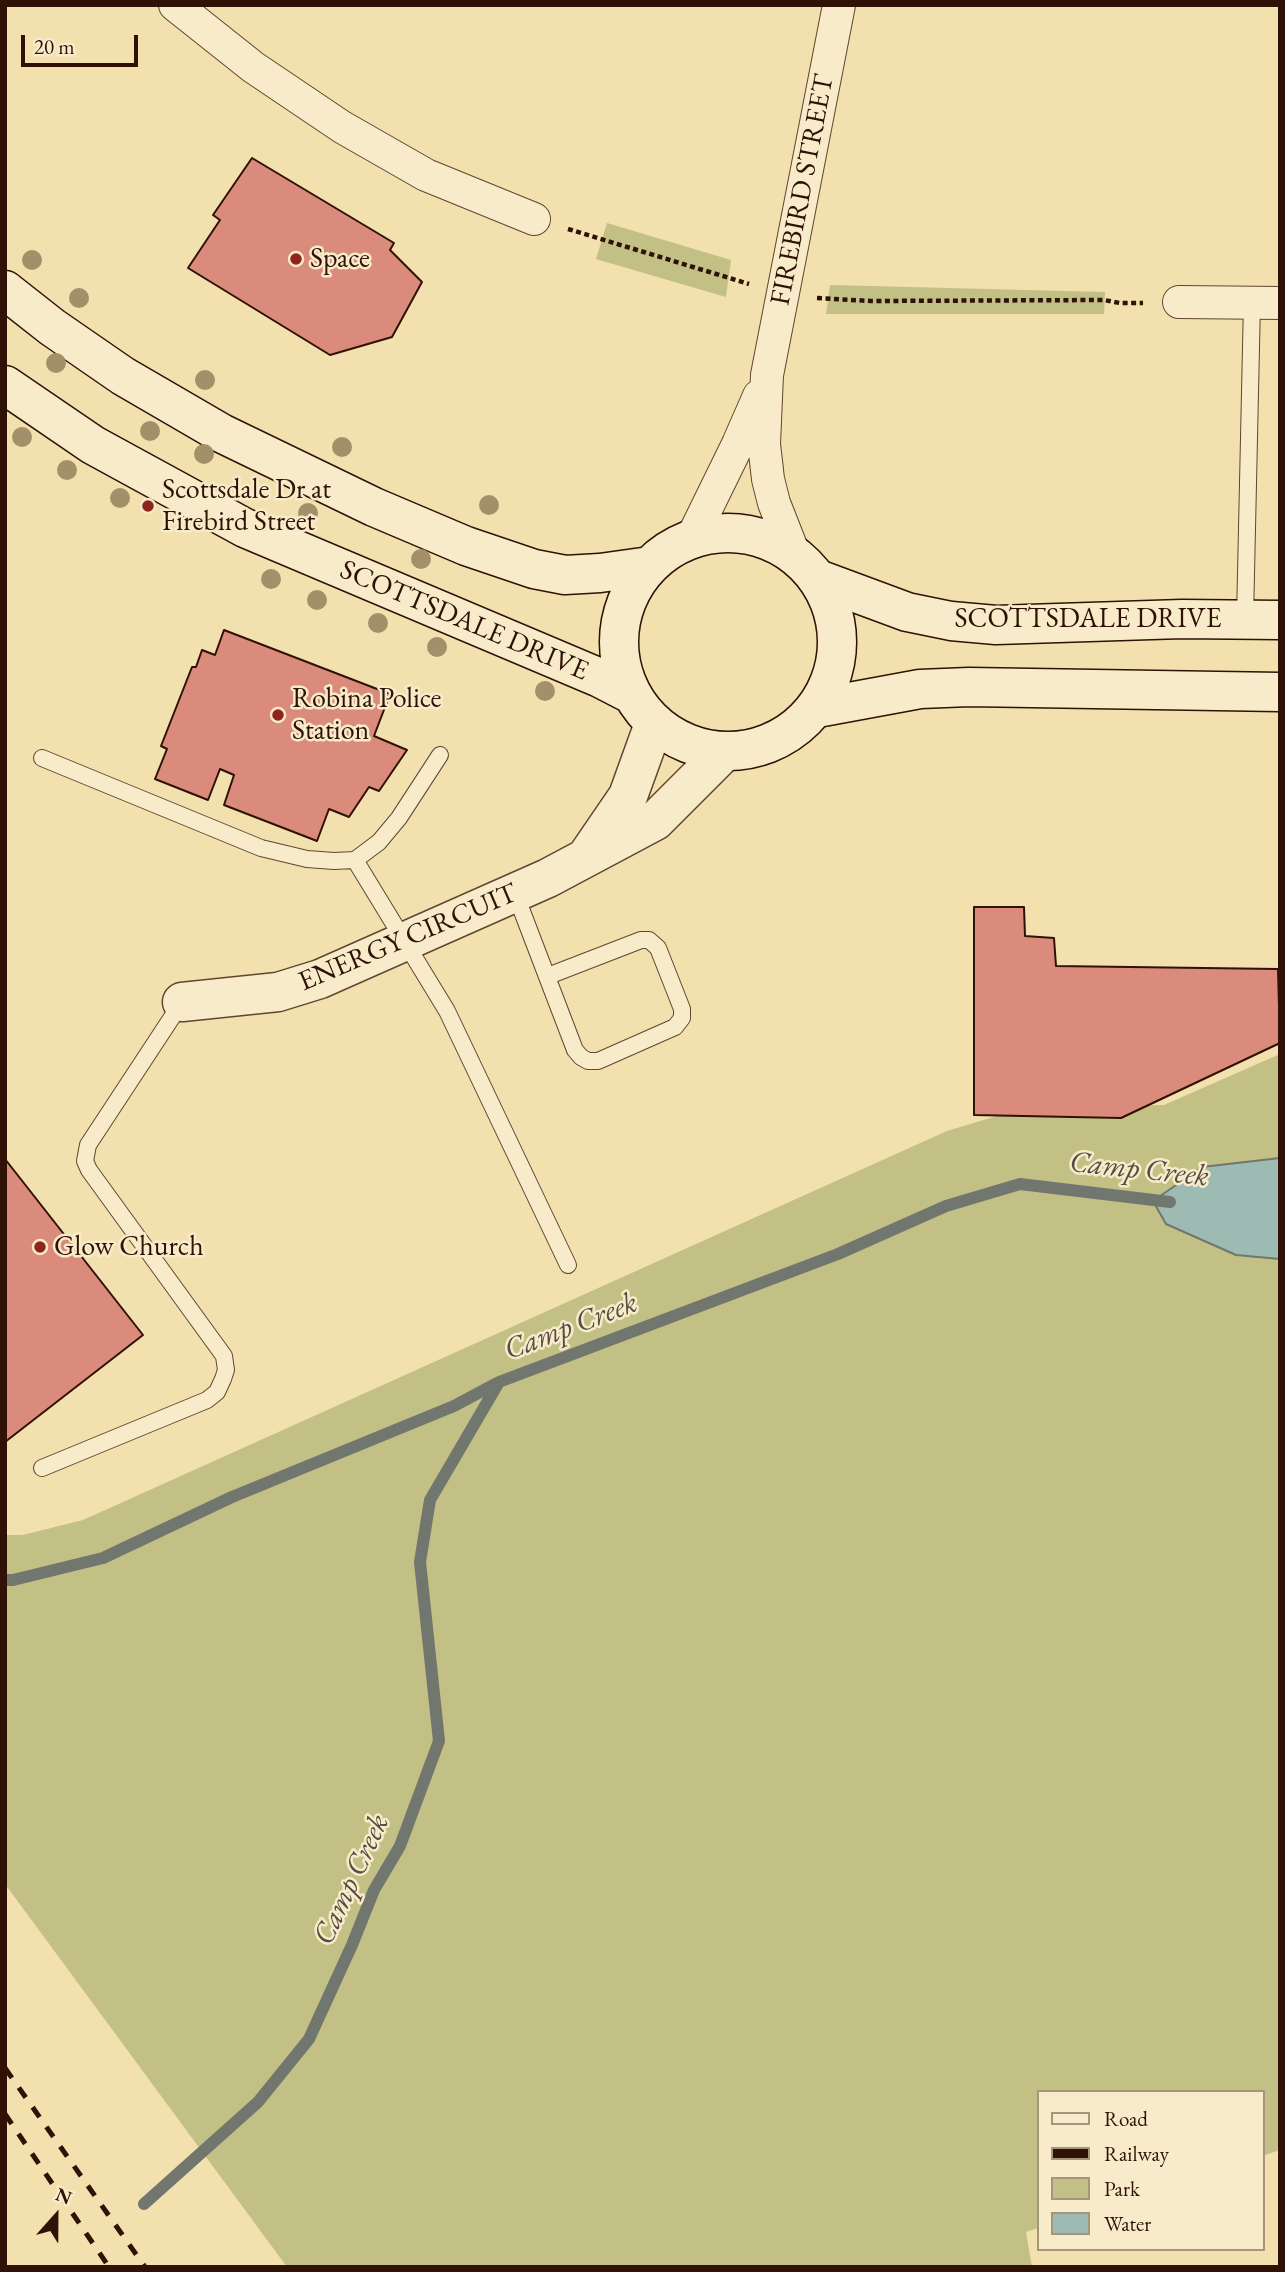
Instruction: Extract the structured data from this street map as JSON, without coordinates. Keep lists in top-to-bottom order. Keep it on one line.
{"streets":{"main road":["SCOTTSDALE DRIVE","ENERGY CIRCUIT"],"street":["FIREBIRD STREET"]},"crossings":[["FIREBIRD STREET","SCOTTSDALE DRIVE"],["FIREBIRD STREET","ENERGY CIRCUIT"],["SCOTTSDALE DRIVE","ENERGY CIRCUIT"]],"water":["Camp Creek"],"places":["Space","Scottsdale Dr at Firebird Street","Robina Police Station","Glow Church"],"legend":["Road","Railway","Park","Water"],"scale_bar":"20 m","north":"top"}
